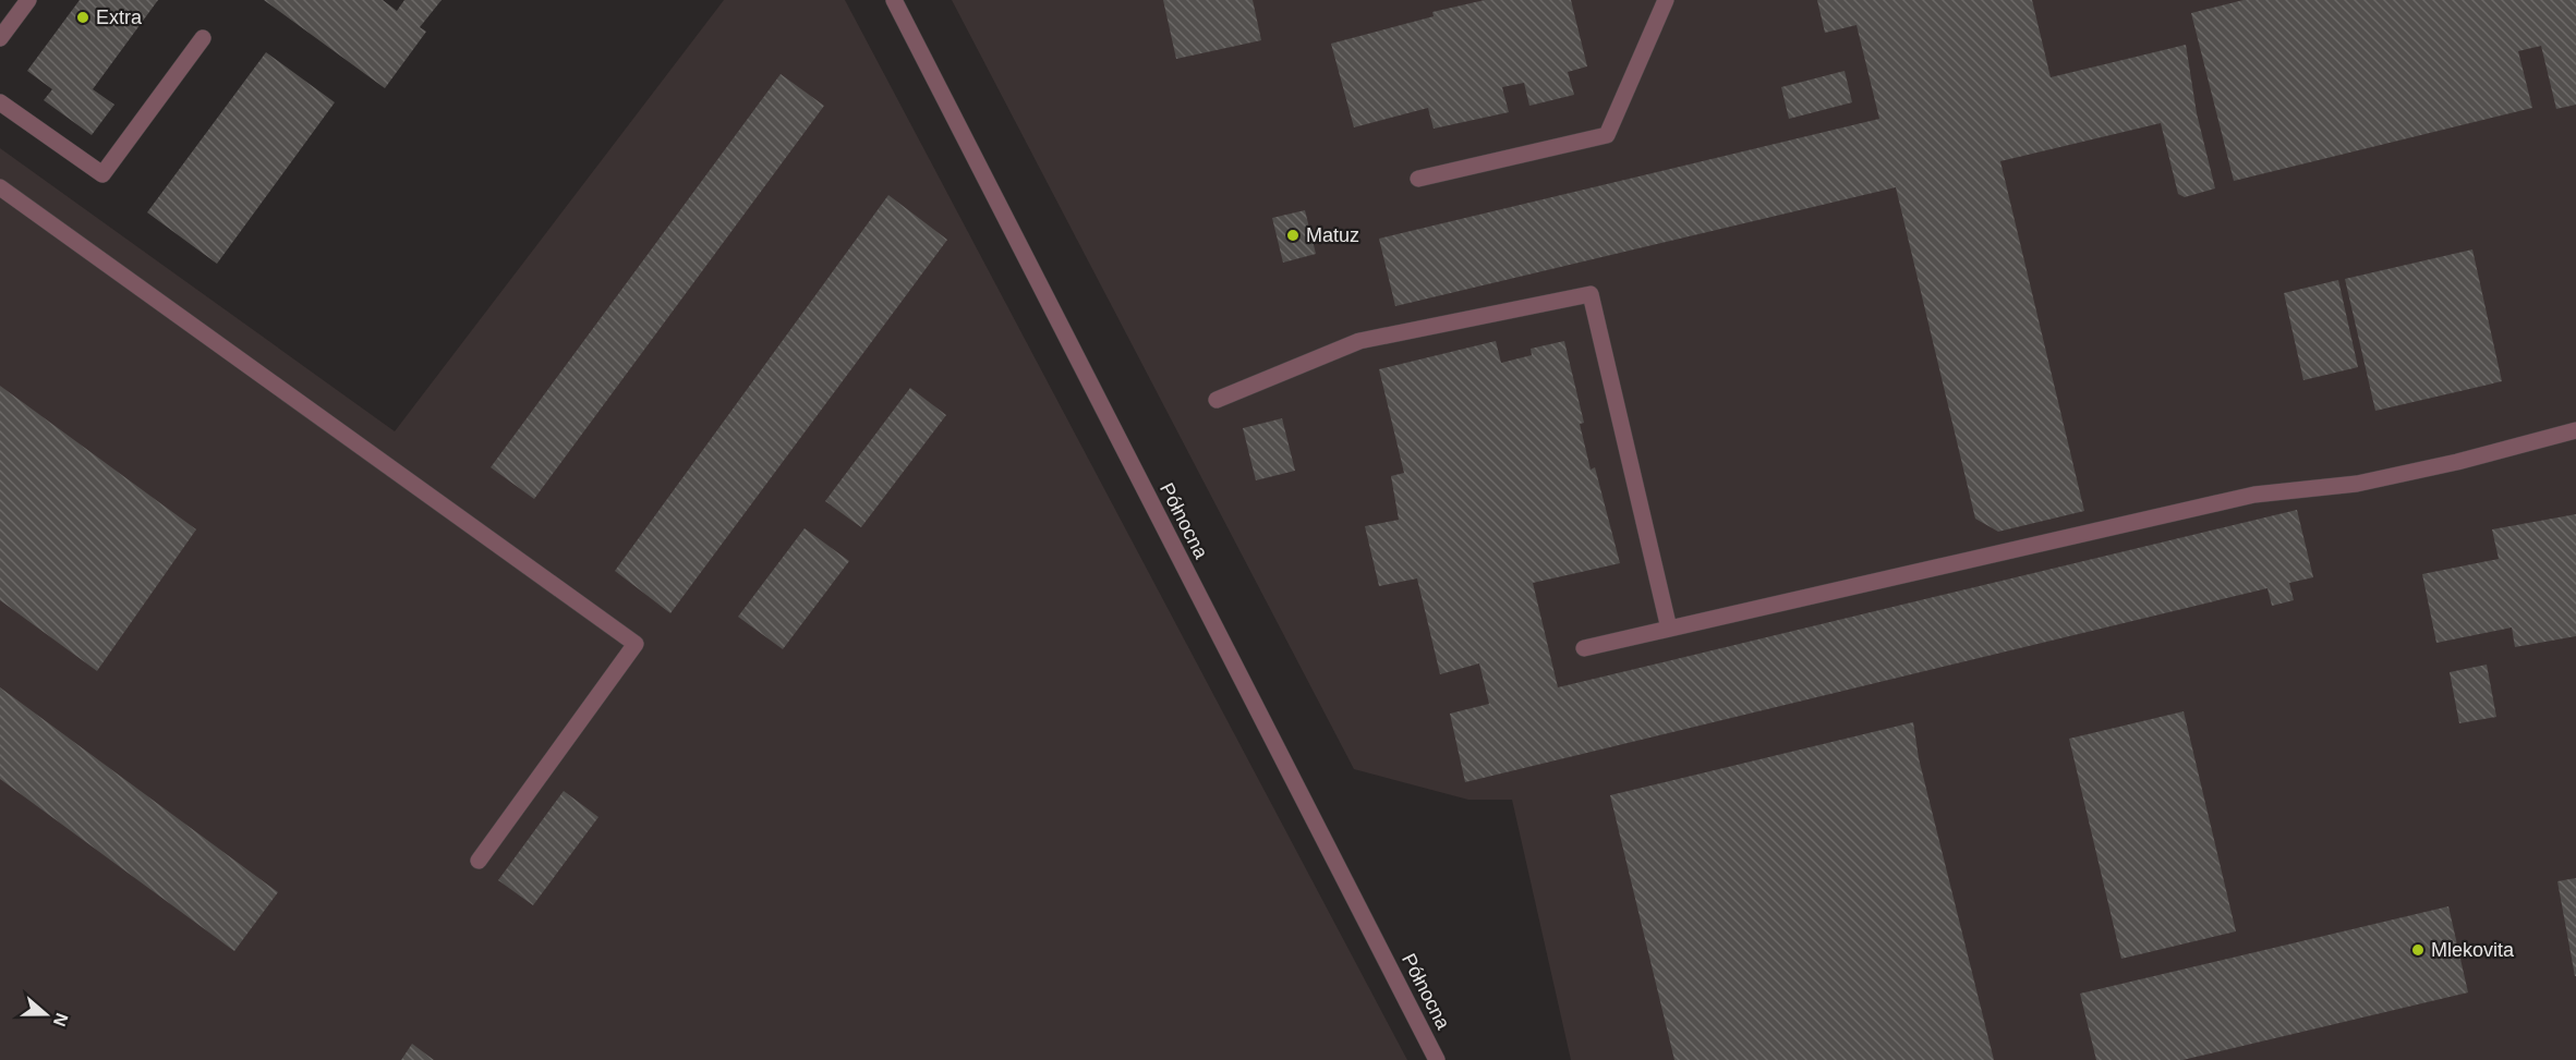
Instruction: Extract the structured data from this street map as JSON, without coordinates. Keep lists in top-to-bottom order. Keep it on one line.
{"streets":{"street":["Północna"]},"places":["Extra","Matuz","Mlekovita"],"north":"right"}
